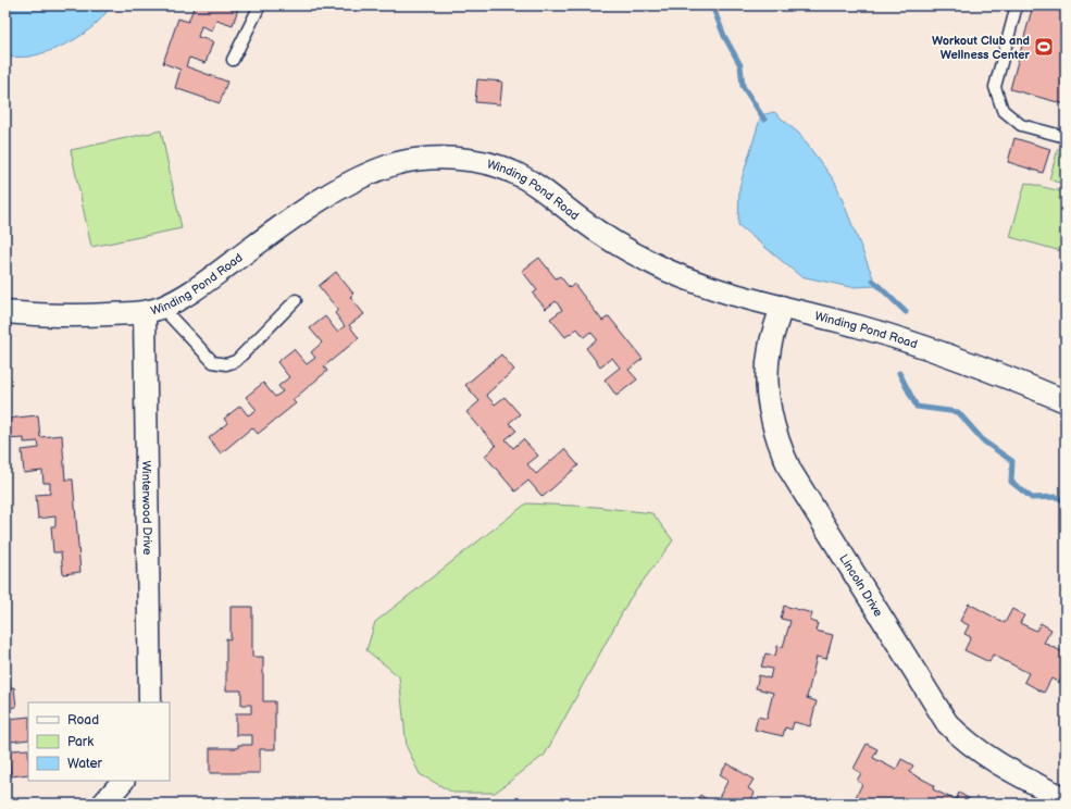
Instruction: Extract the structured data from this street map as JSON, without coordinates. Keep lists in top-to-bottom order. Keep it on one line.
{"streets":{"street":["Winding Pond Road","Winterwood Drive","Lincoln Drive"]},"crossings":[["Winding Pond Road","Winterwood Drive"],["Winding Pond Road","Lincoln Drive"]],"places":{"sports":["Workout Club and Wellness Center"]},"legend":["Road","Park","Water"]}
